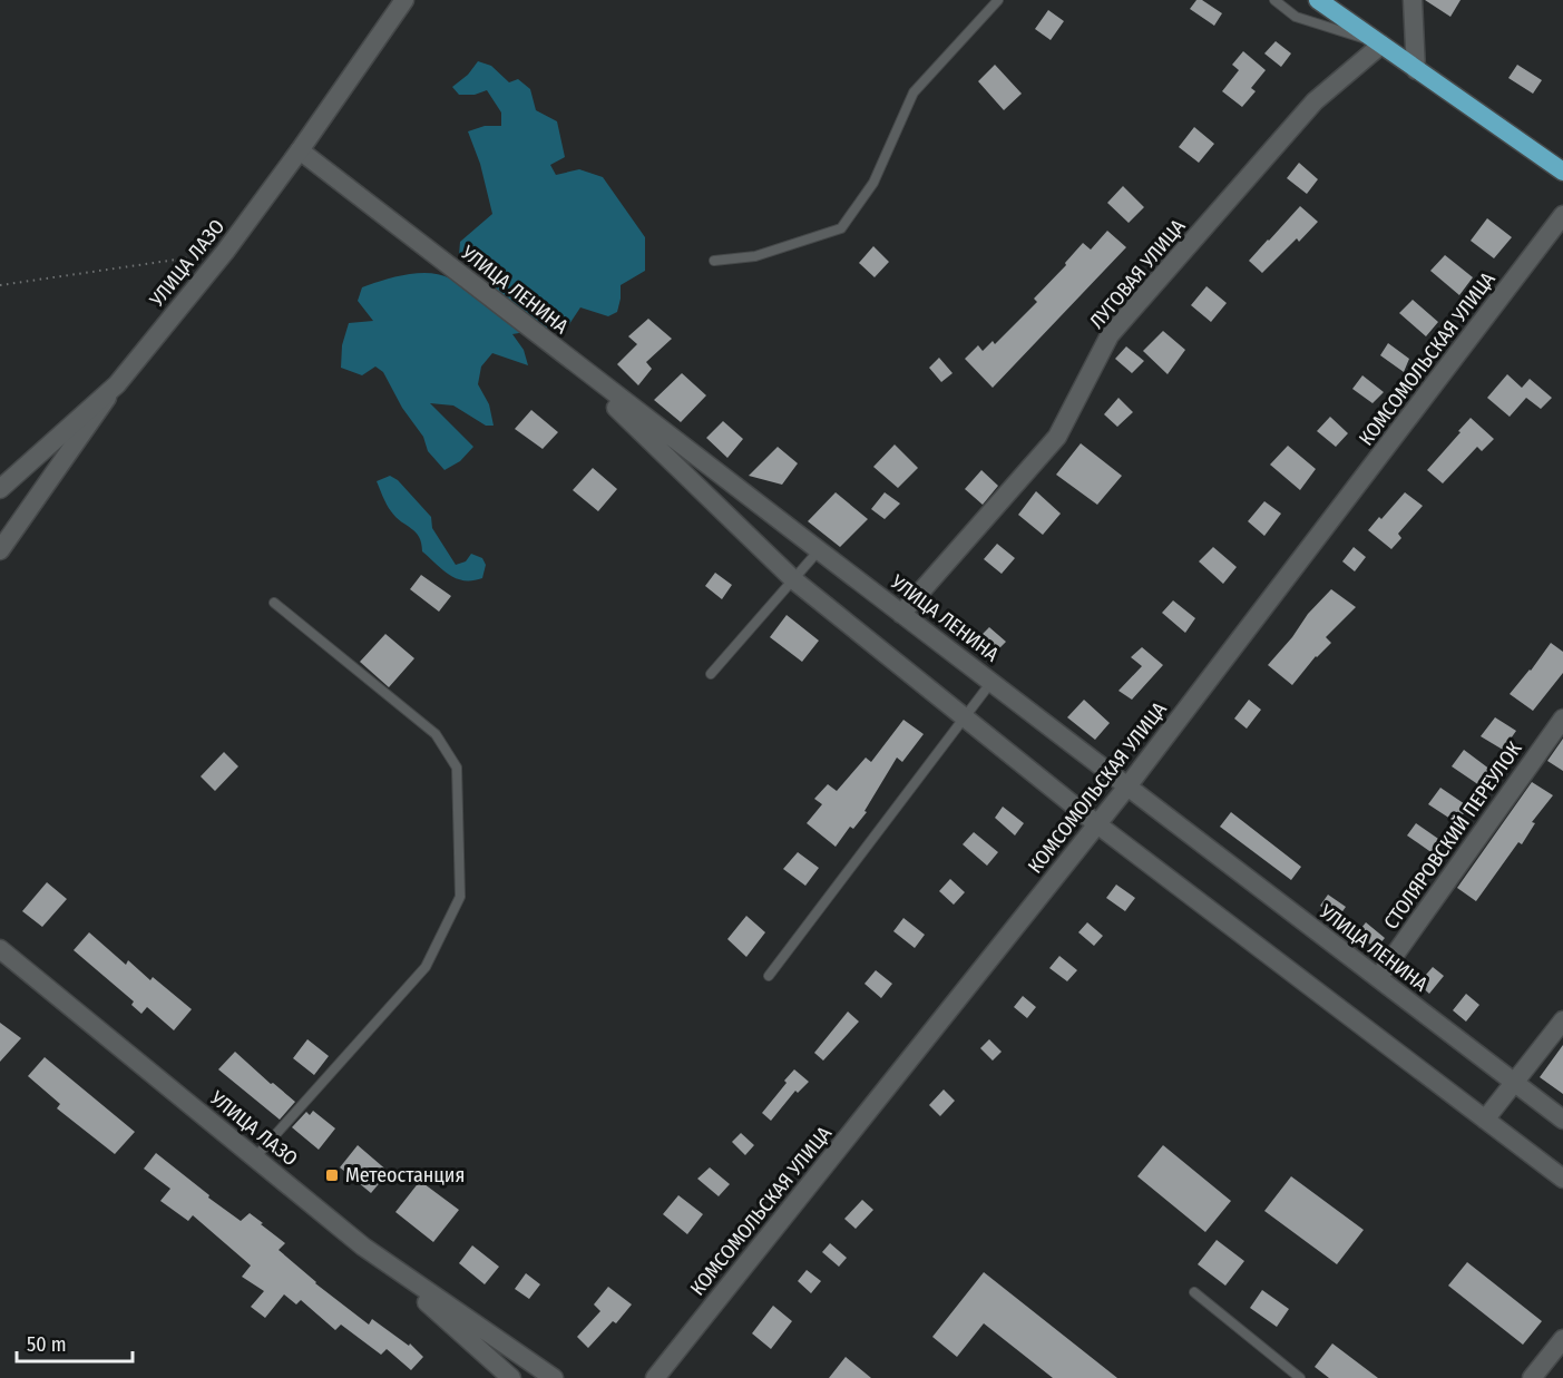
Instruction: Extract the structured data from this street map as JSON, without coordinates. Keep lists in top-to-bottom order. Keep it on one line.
{"streets":{"street":["УЛИЦА ЛАЗО","ЛУГОВАЯ УЛИЦА","УЛИЦА ЛЕНИНА","КОМСОМОЛЬСКАЯ УЛИЦА","СТОЛЯРОВСКИЙ ПЕРЕУЛОК"]},"crossings":[["УЛИЦА ЛАЗО","УЛИЦА ЛЕНИНА"],["ЛУГОВАЯ УЛИЦА","УЛИЦА ЛЕНИНА"],["УЛИЦА ЛЕНИНА","КОМСОМОЛЬСКАЯ УЛИЦА"],["УЛИЦА ЛЕНИНА","СТОЛЯРОВСКИЙ ПЕРЕУЛОК"]],"places":{"transit":["Метеостанция"]},"scale_bar":"50 m"}
